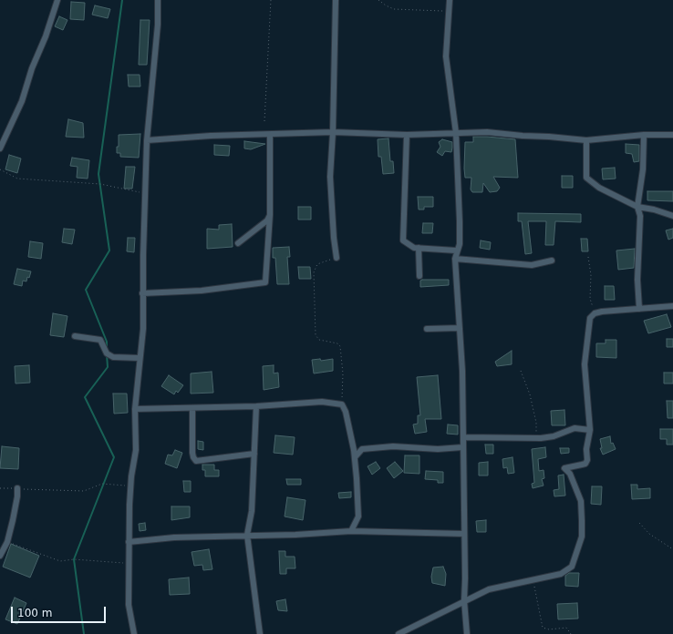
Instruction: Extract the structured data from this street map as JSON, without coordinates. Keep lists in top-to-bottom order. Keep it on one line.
{"scale_bar":"100 m"}
